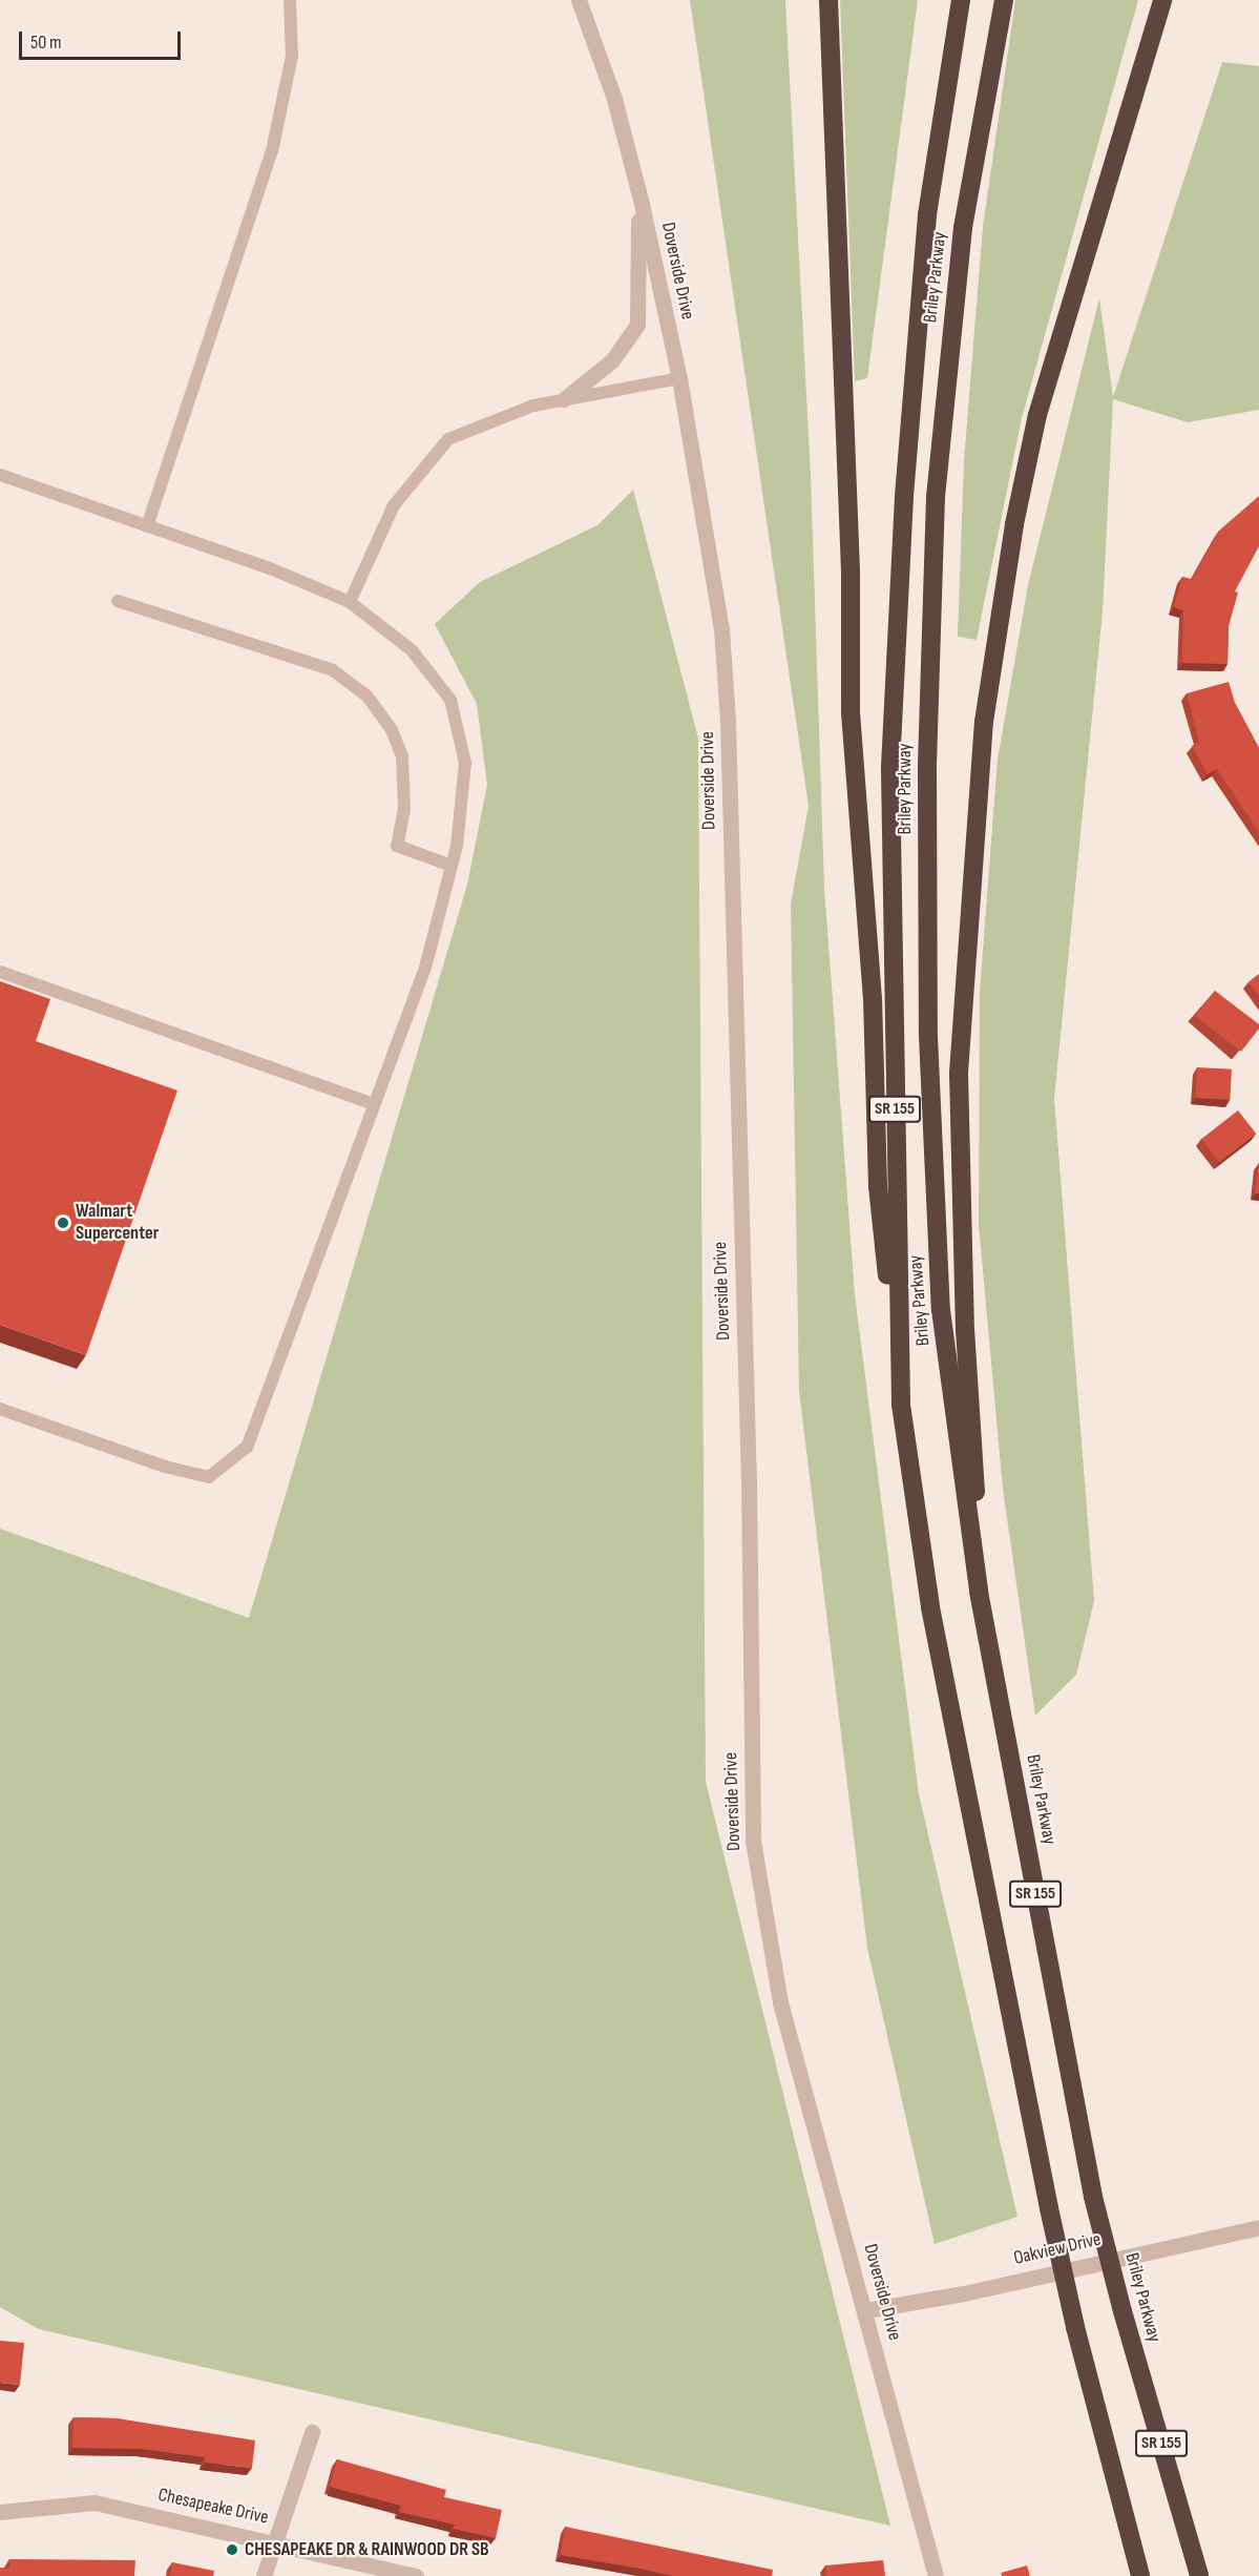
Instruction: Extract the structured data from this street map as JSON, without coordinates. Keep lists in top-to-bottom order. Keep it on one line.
{"streets":{"highway":["Briley Parkway","SR 155"],"street":["Doverside Drive","Oakview Drive","Chesapeake Drive"]},"crossings":[["Doverside Drive","Oakview Drive"]],"places":["Walmart Supercenter","CHESAPEAKE DR & RAINWOOD DR SB"],"scale_bar":"50 m"}
